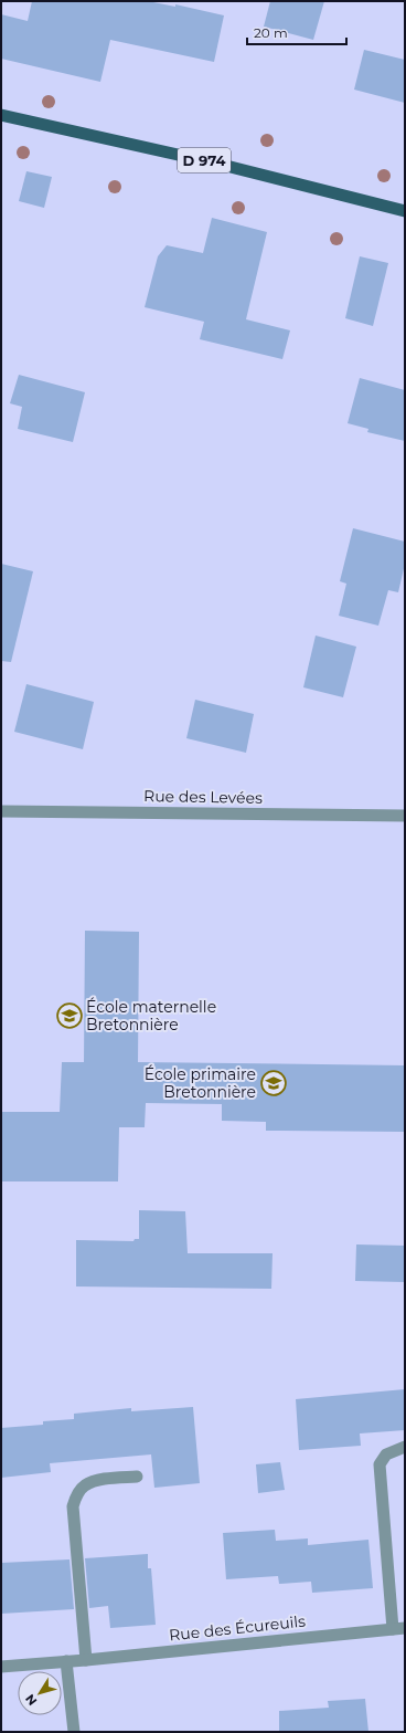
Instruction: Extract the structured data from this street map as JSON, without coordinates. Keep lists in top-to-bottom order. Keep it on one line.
{"streets":{"main road":["D 974"],"street":["Rue des Levées","Rue des Écureuils"]},"places":{"school or university":["École maternelle Bretonnière","École primaire Bretonnière"]},"scale_bar":"20 m","north":"bottom left"}
